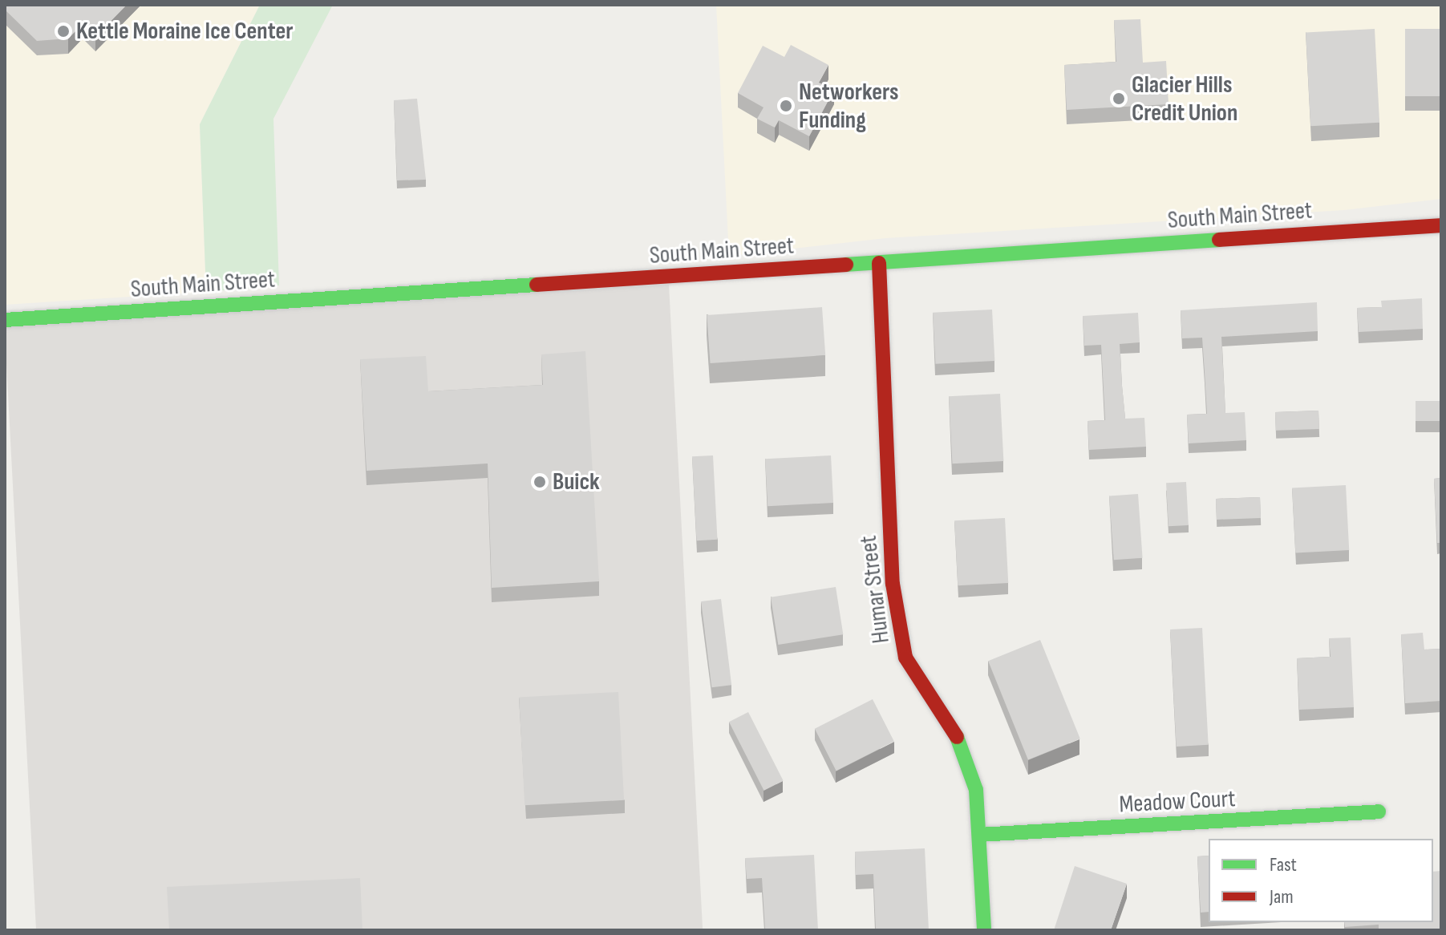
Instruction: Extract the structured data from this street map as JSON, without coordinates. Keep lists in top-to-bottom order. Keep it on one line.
{"streets":{"main road":["South Main Street","Humar Street","Meadow Court"]},"crossings":[["South Main Street","Humar Street"],["Humar Street","Meadow Court"]],"places":["Kettle Moraine Ice Center","Glacier Hills Credit Union","Networkers Funding","Buick"],"legend":["Fast","Jam"]}
